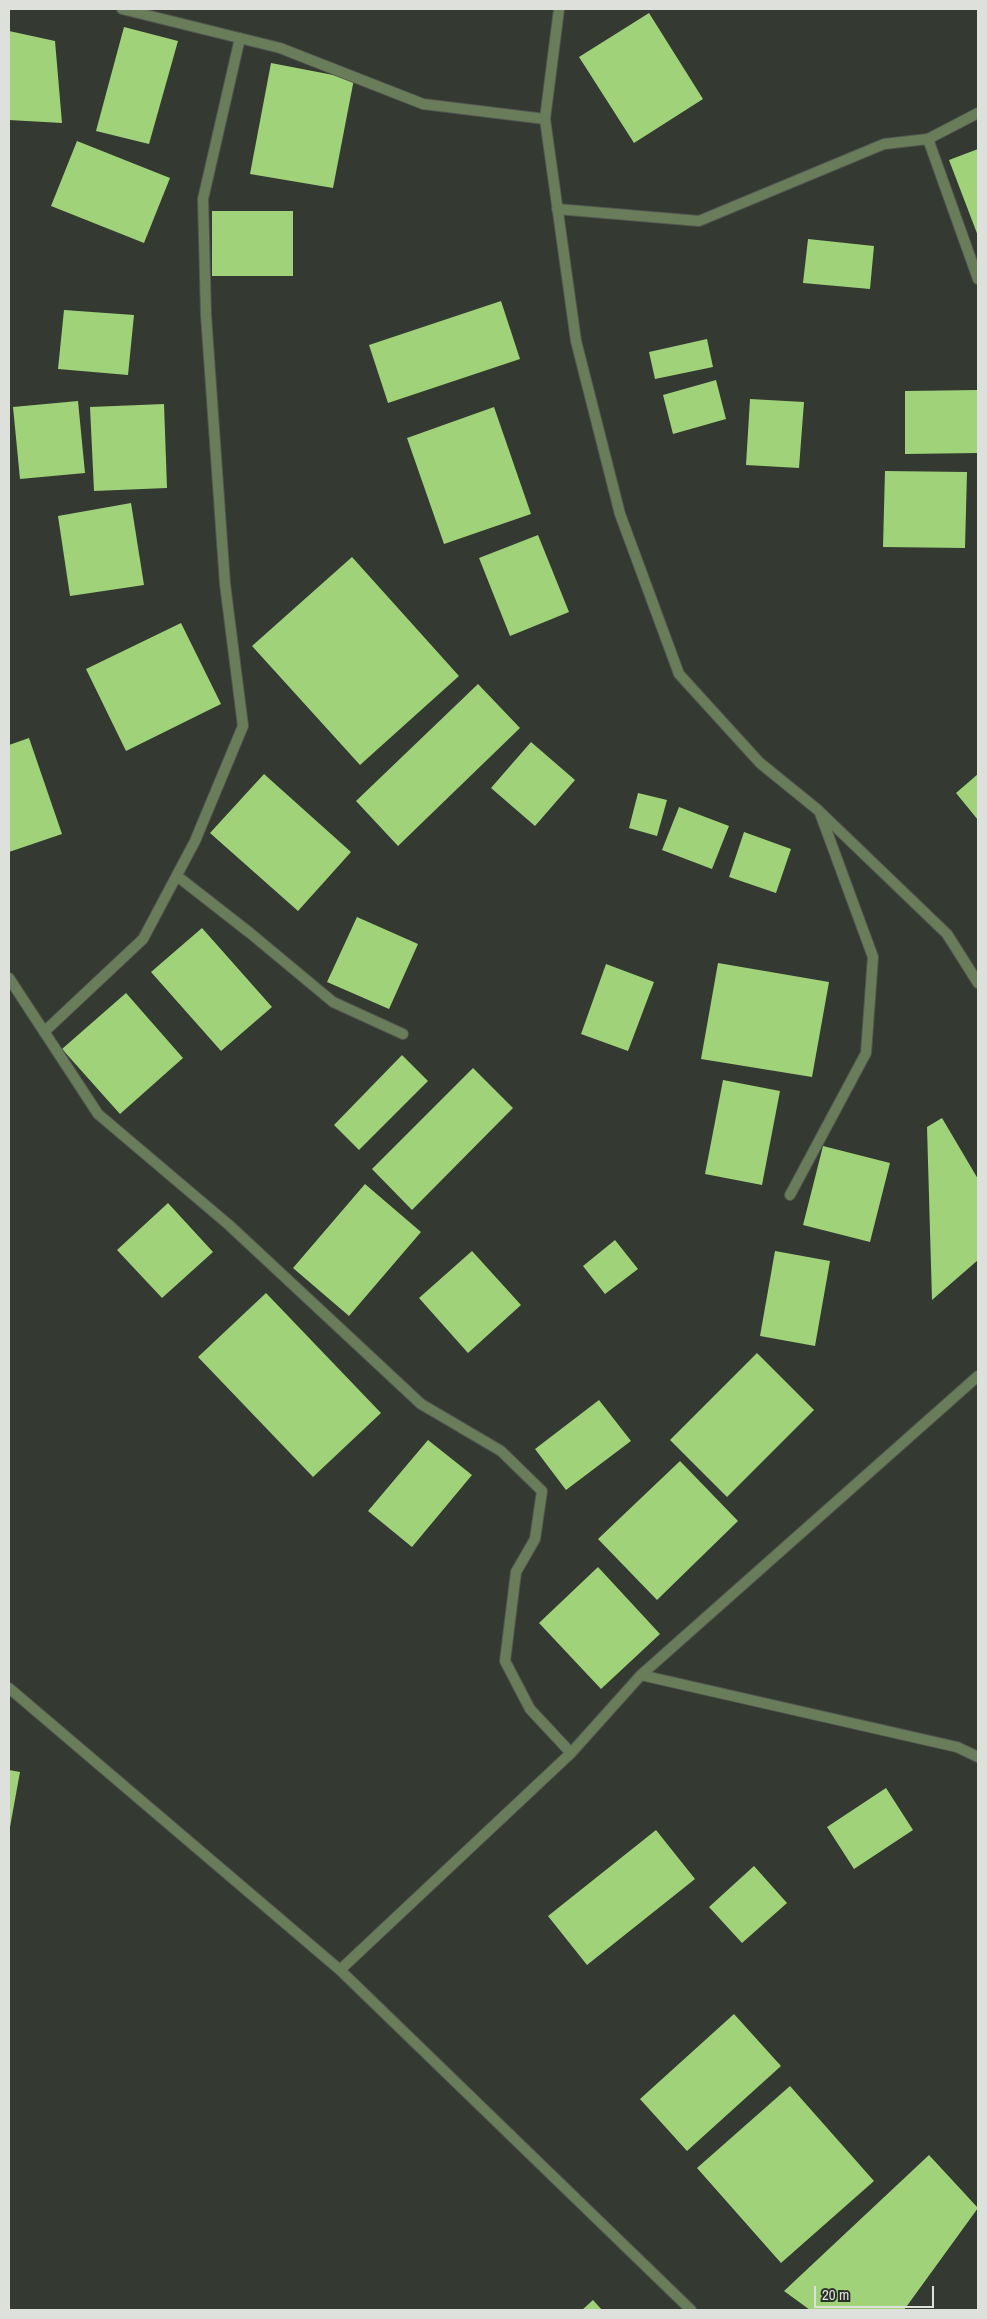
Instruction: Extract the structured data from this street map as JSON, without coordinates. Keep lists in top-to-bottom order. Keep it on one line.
{"scale_bar":"20 m"}
